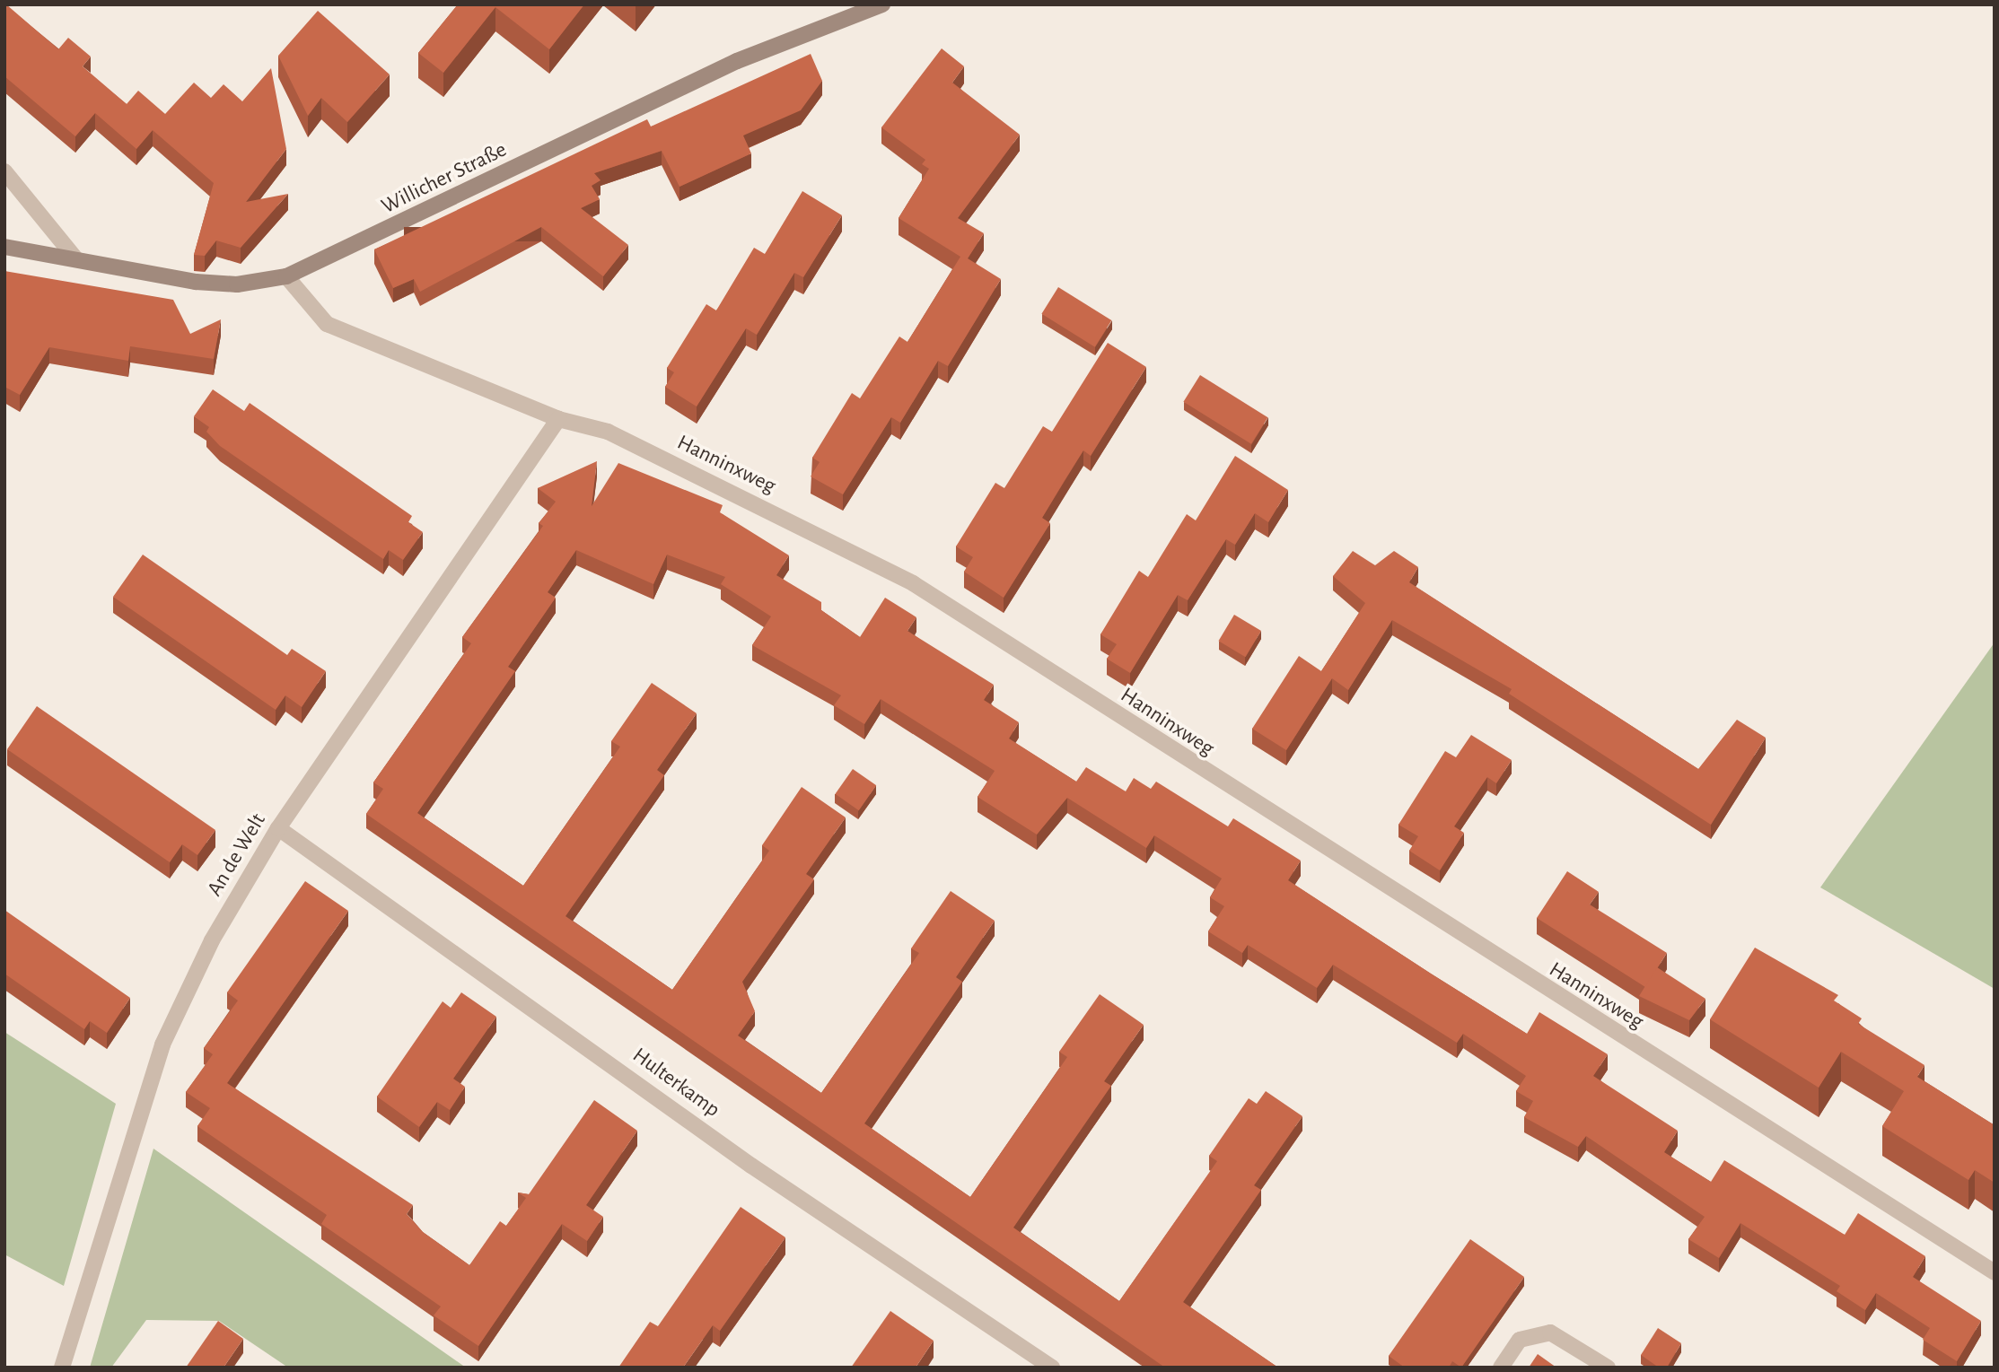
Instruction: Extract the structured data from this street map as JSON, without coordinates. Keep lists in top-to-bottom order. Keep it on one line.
{"streets":{"street":["Willicher Straße","Hanninxweg","An de Welt","Hulterkamp"]},"crossings":[["Willicher Straße","Hanninxweg"],["Hanninxweg","An de Welt"],["An de Welt","Hulterkamp"]]}
